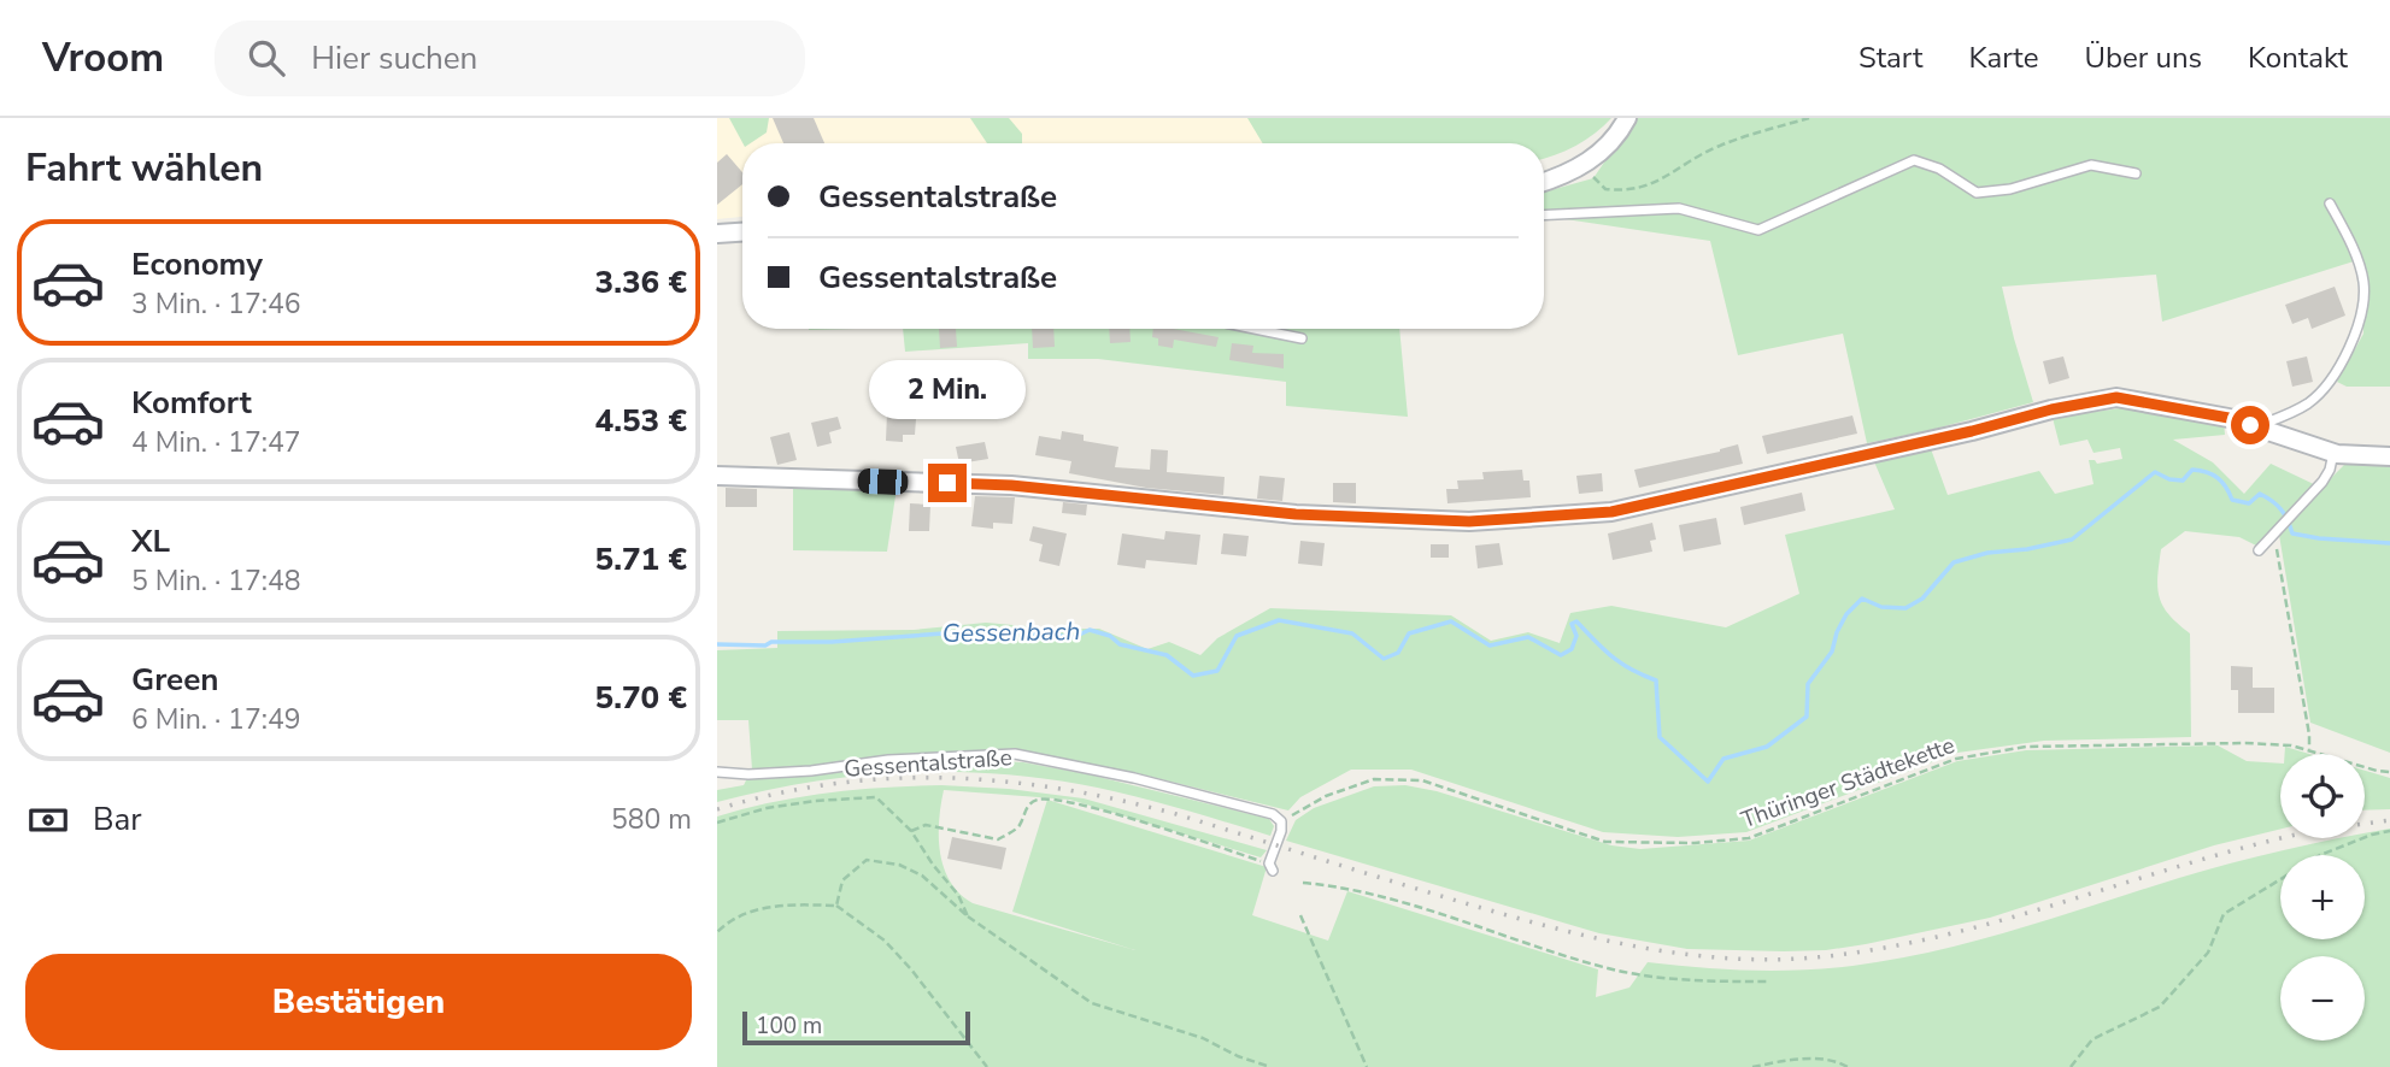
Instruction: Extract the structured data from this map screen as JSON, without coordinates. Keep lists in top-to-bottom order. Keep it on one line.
{"streets":{"lane":["Gessentalstraße"],"path":["Thüringer Städtekette"]},"crossings":[["Gessentalstraße","Thüringer Städtekette"]],"water":["Gessenbach"],"scale_bar":"100 m","page":{"header":"Vroom","search":"Hier suchen","nav":["Start","Karte","Über uns","Kontakt"],"heading":"Fahrt wählen","banner":["Gessentalstraße","Gessentalstraße"],"list":[{"name":"Economy","note":"3 Min. · 17:46","value":"3.36 €"},{"name":"Komfort","note":"4 Min. · 17:47","value":"4.53 €"},{"name":"XL","note":"5 Min. · 17:48","value":"5.71 €"},{"name":"Green","note":"6 Min. · 17:49","value":"5.70 €"}],"bubble":"2 Min.","map_buttons":["+","−"],"pay":["Bar","580 m"],"buttons":"Bestätigen","scale":"100 m"}}
